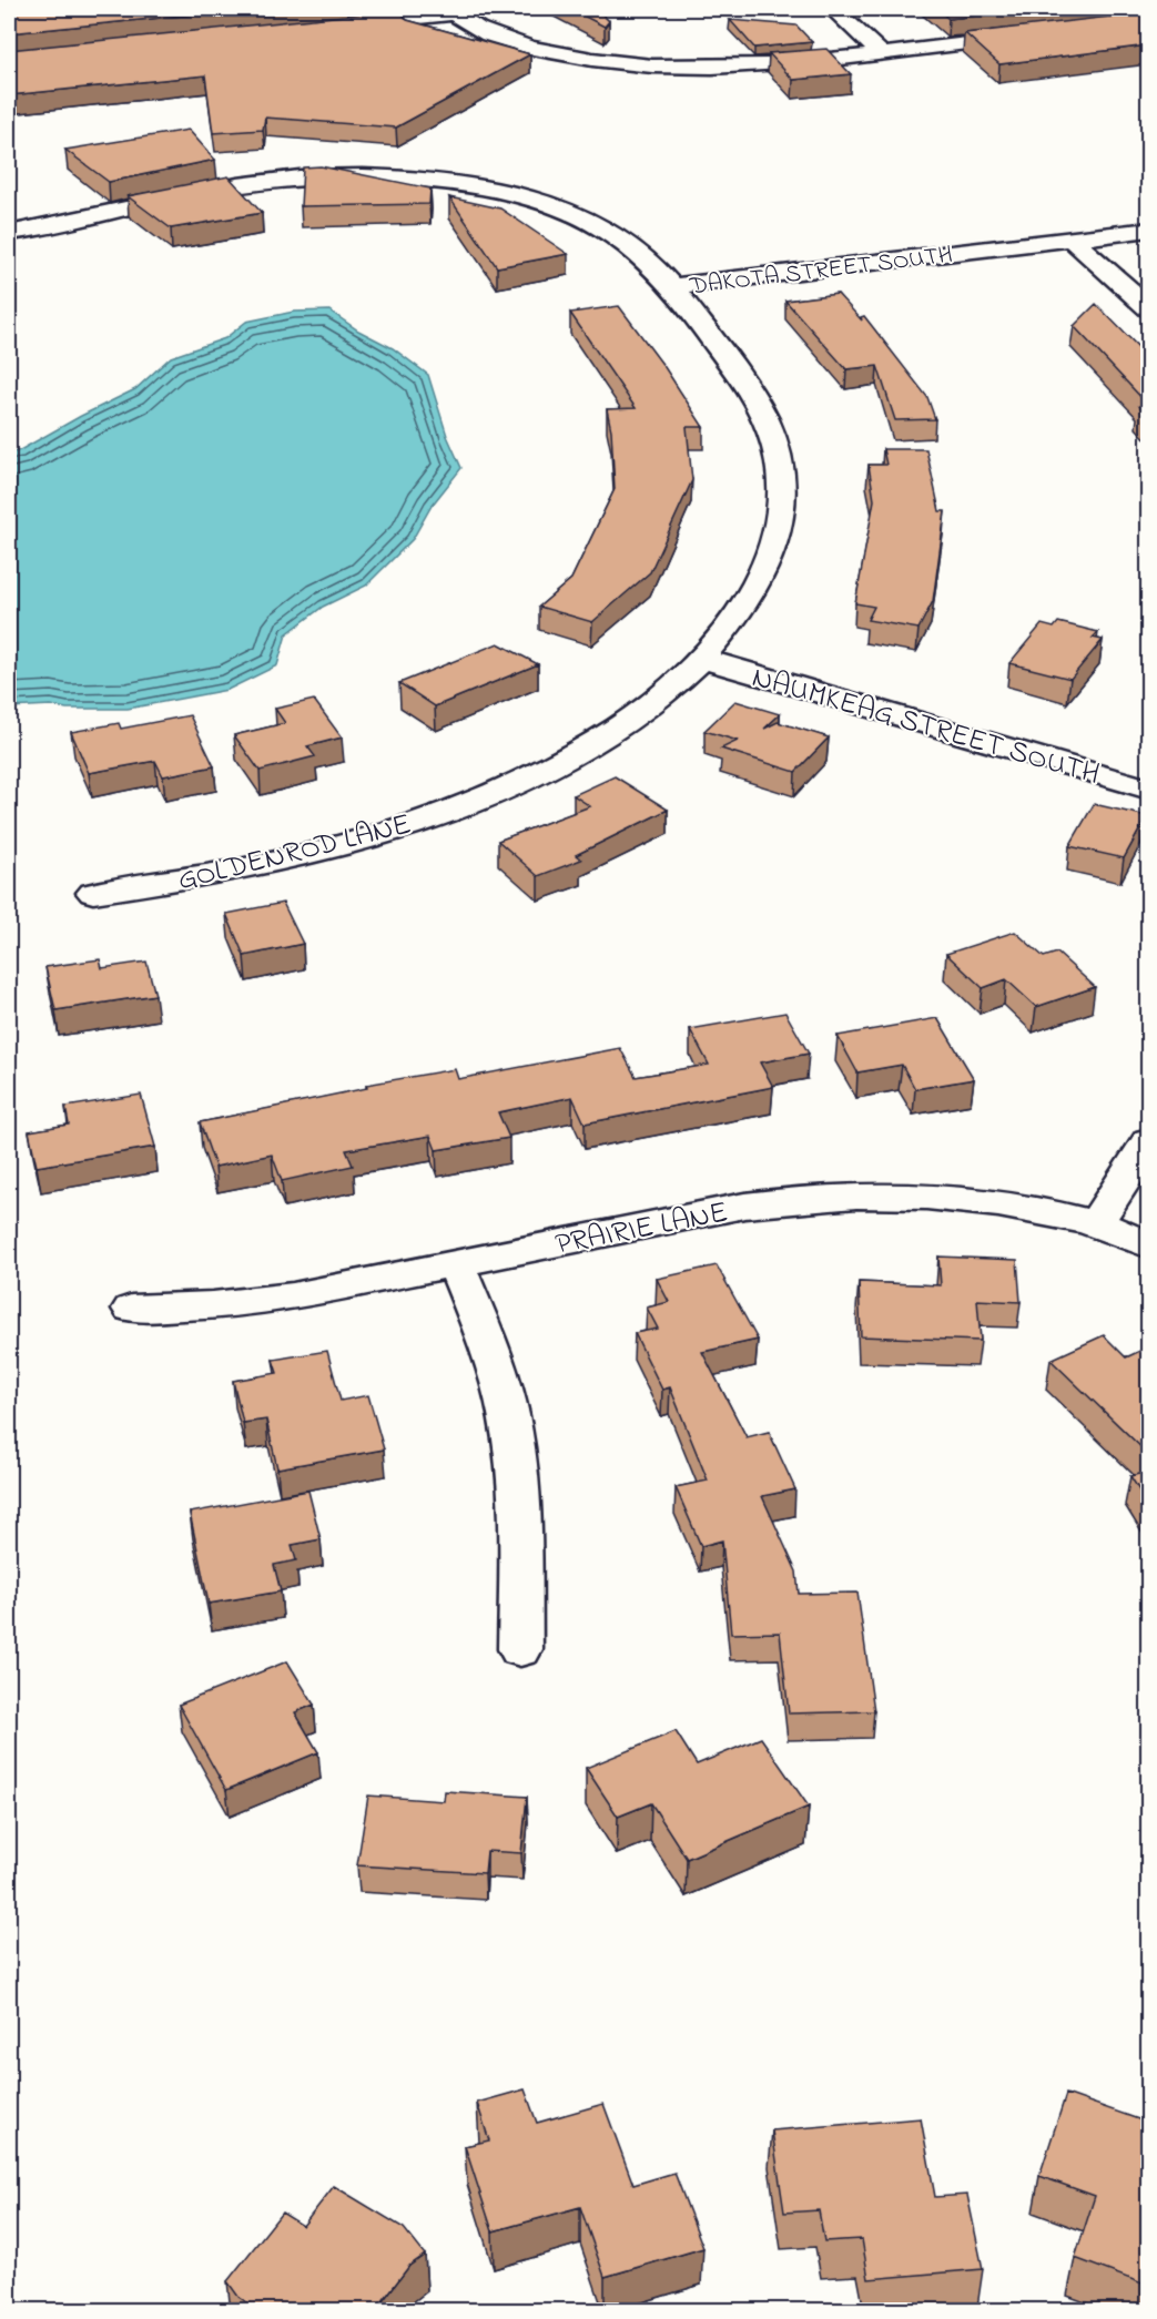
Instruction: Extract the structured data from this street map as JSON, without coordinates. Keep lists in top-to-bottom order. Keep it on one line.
{"streets":{"street":["DAKOTA STREET SOUTH","NAUMKEAG STREET SOUTH","GOLDENROD LANE","PRAIRIE LANE"]},"crossings":[["DAKOTA STREET SOUTH","GOLDENROD LANE"],["NAUMKEAG STREET SOUTH","GOLDENROD LANE"]]}
